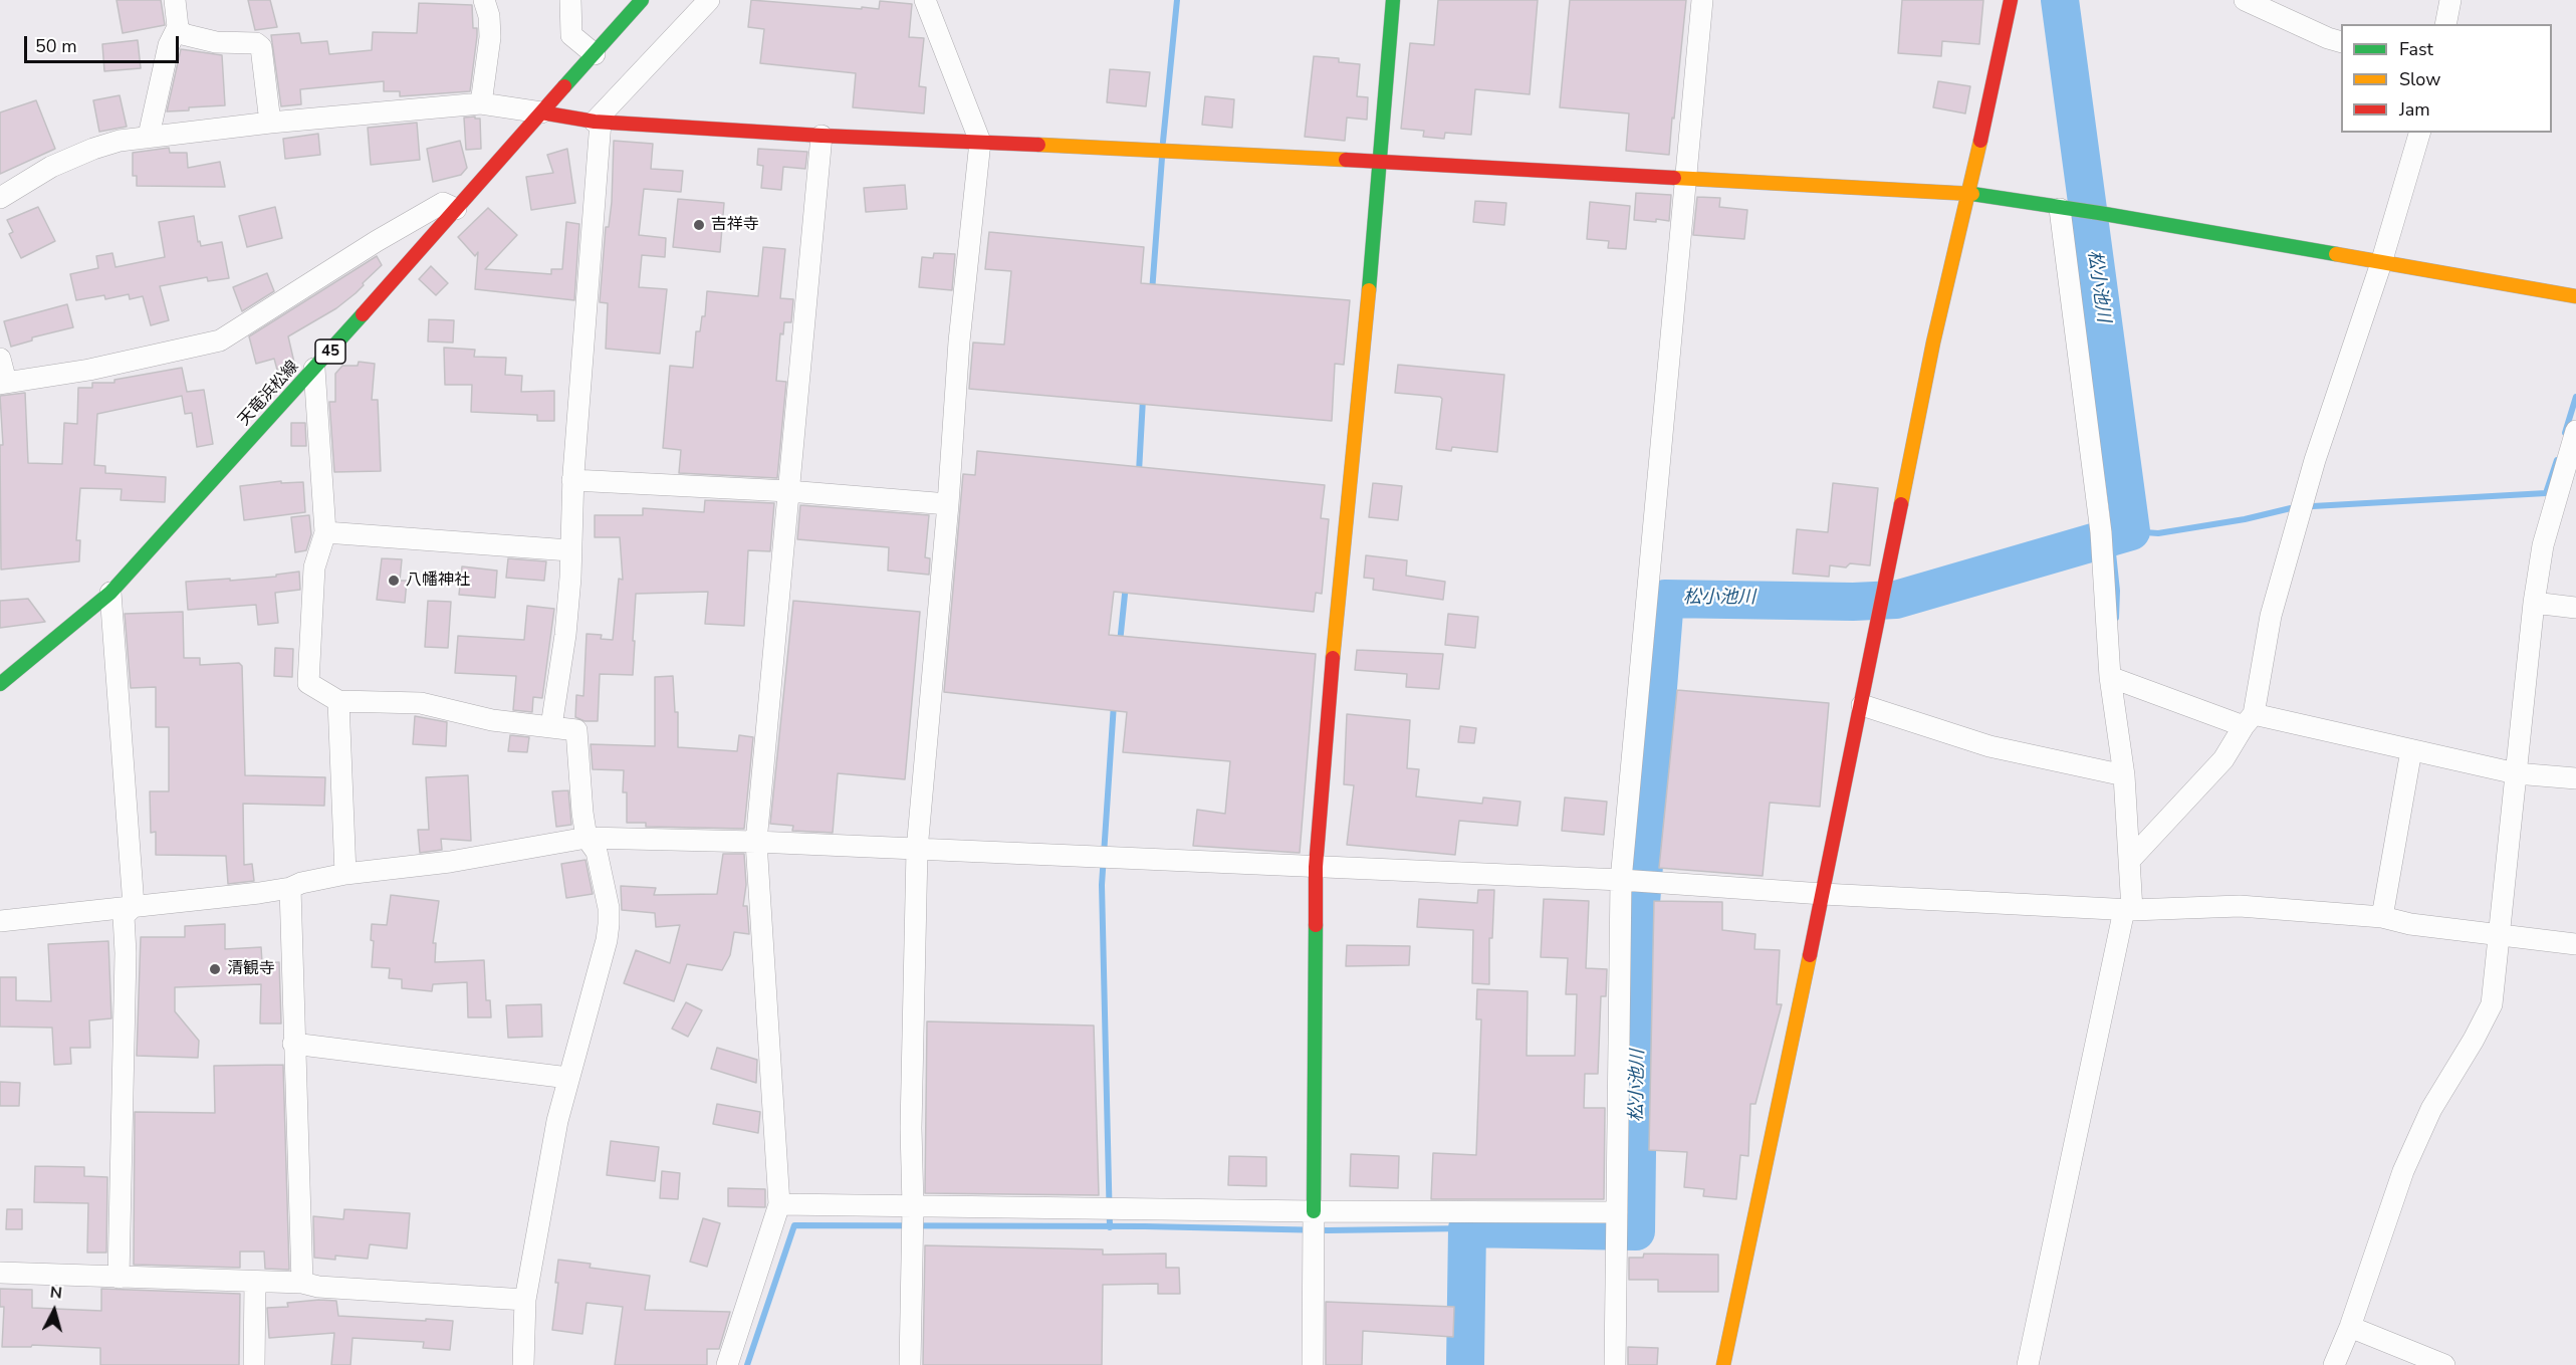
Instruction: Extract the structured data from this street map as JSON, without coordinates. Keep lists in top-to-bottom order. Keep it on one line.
{"streets":{"street":["45","天竜浜松線"]},"water":["松小池川"],"places":["吉祥寺","八幡神社","清観寺"],"legend":["Fast","Slow","Jam"],"scale_bar":"50 m","north":"top"}
